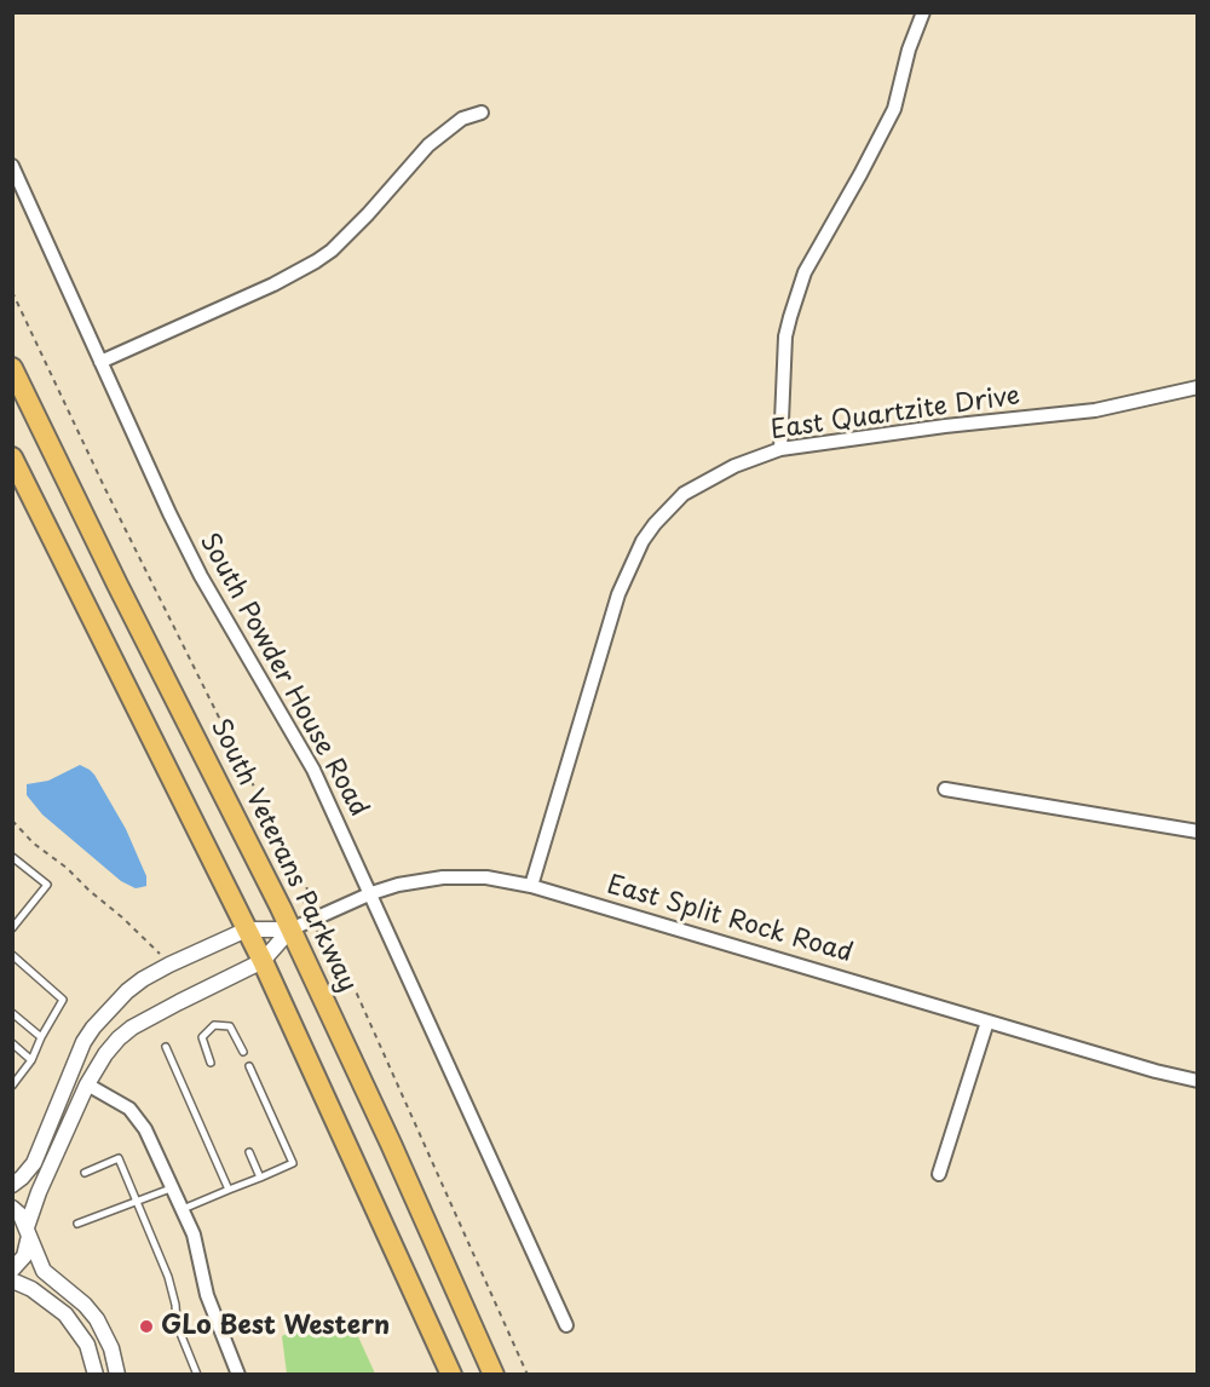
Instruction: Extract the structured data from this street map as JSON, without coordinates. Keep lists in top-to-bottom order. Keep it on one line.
{"streets":{"highway":["South Veterans Parkway"],"street":["East Quartzite Drive","South Powder House Road","East Split Rock Road"]},"crossings":[["East Quartzite Drive","East Split Rock Road"],["South Powder House Road","East Split Rock Road"],["South Veterans Parkway","East Split Rock Road"]],"places":["GLo Best Western"]}
